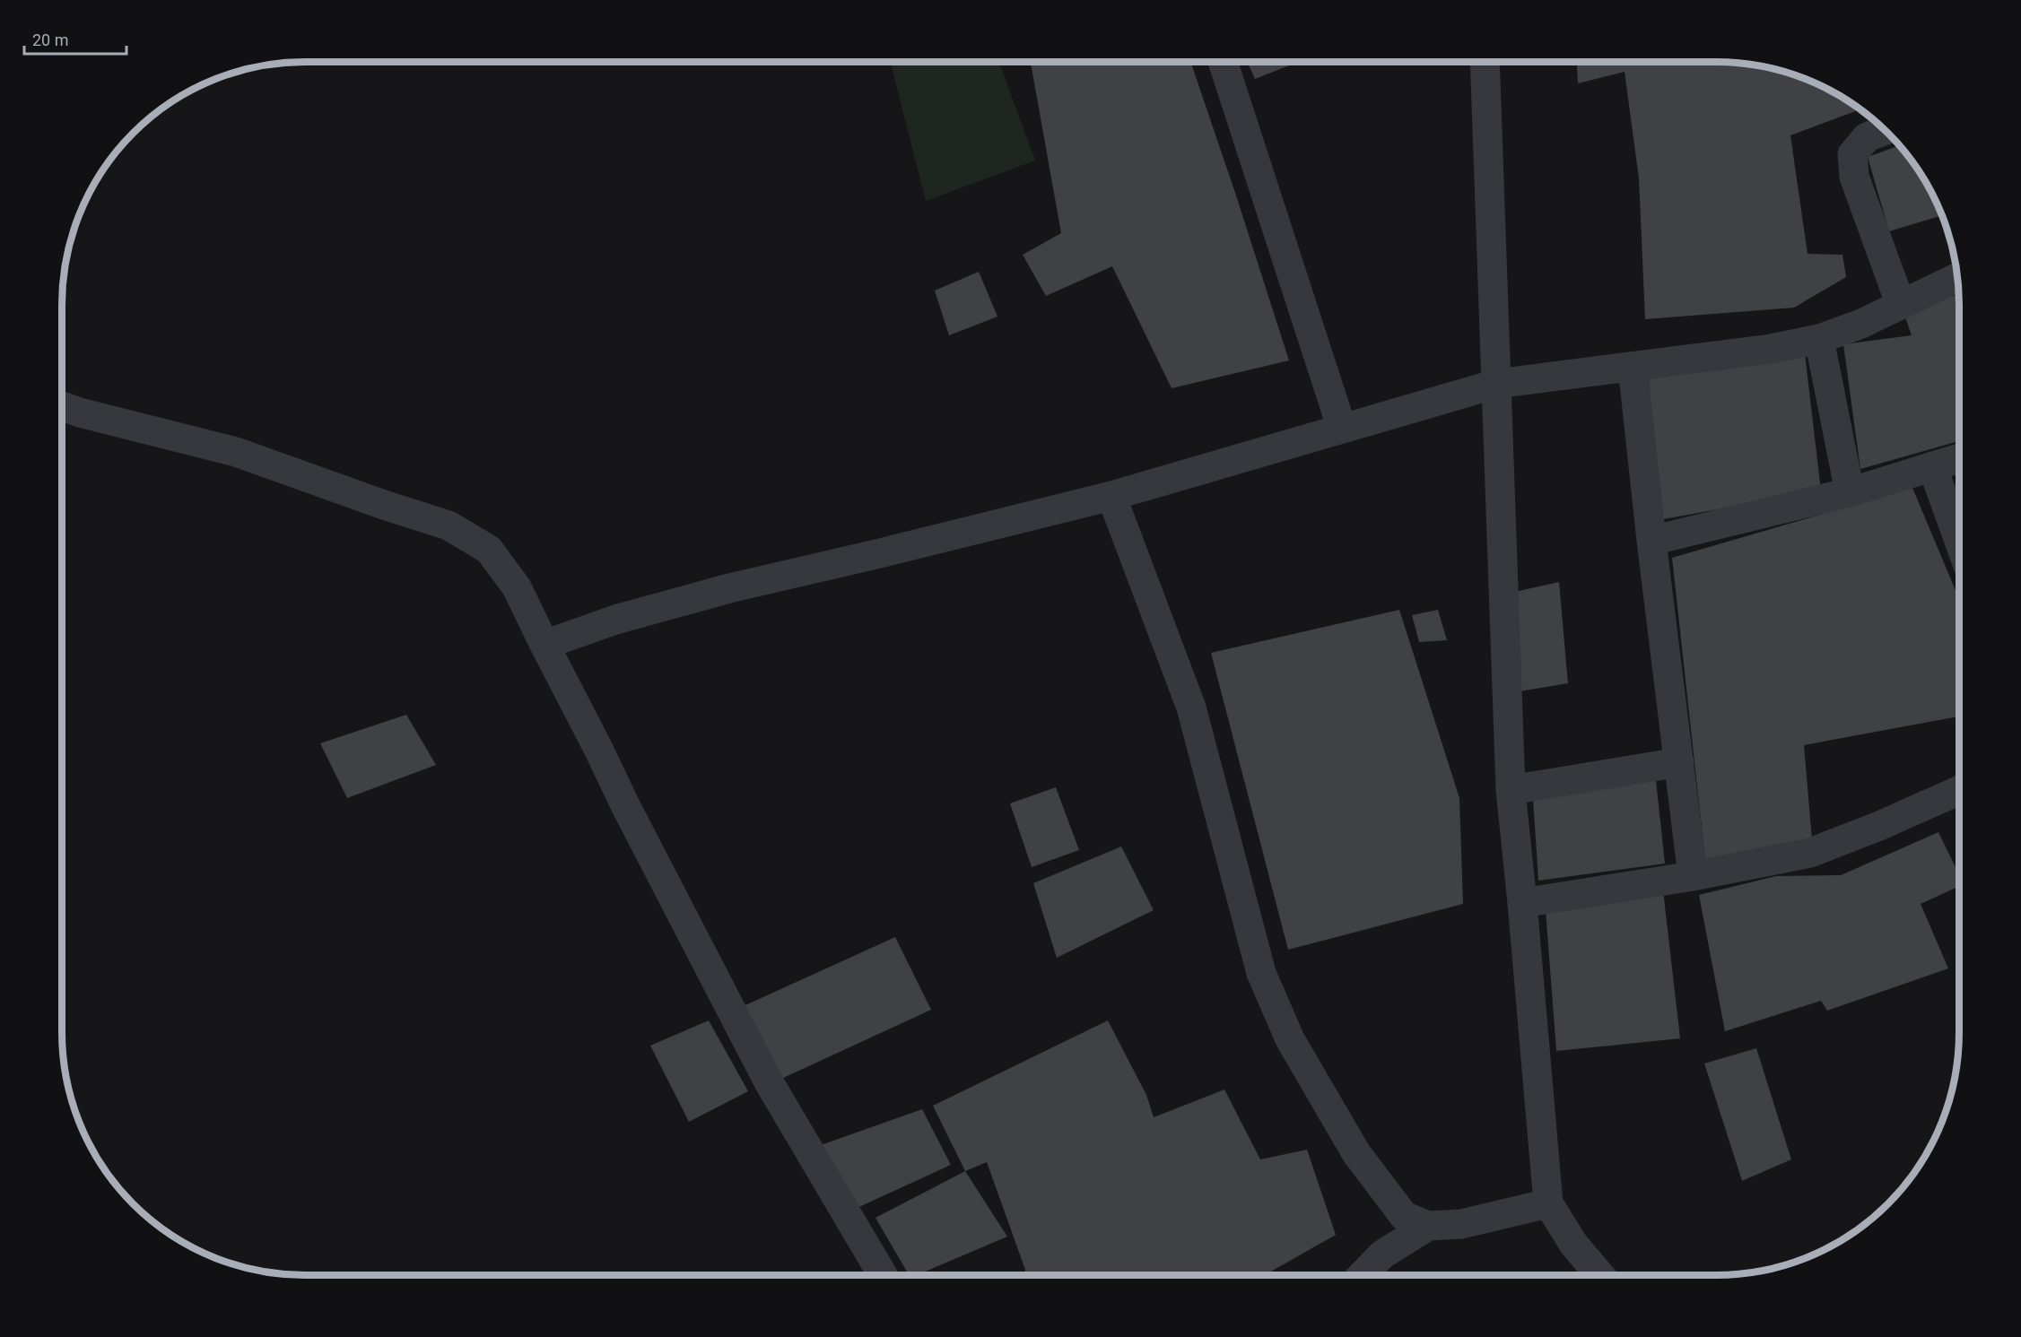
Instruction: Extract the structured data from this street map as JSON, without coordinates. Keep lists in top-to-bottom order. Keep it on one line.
{"scale_bar":"20 m"}
